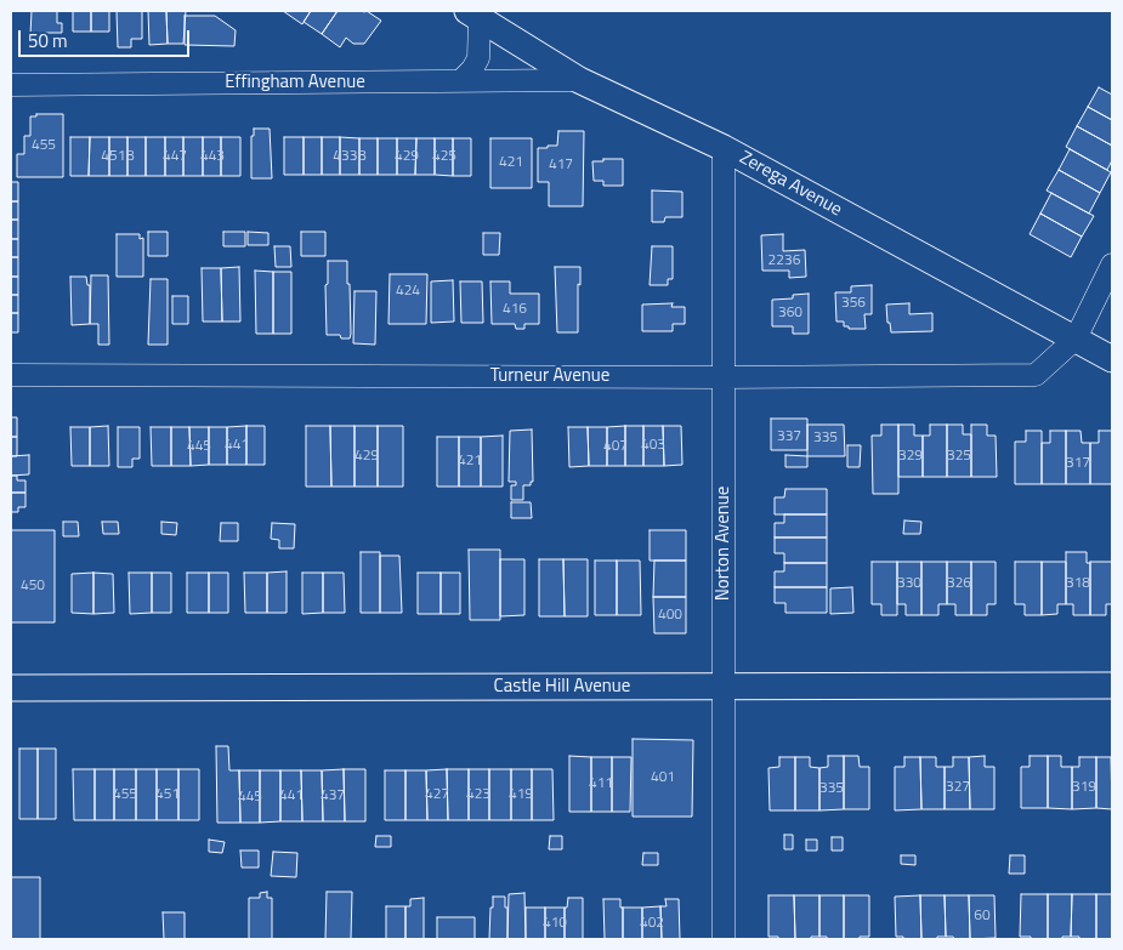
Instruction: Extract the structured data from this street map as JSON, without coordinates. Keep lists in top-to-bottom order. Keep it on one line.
{"streets":{"street":["Effingham Avenue","Zerega Avenue","Turneur Avenue","Norton Avenue","Castle Hill Avenue"]},"crossings":[["Effingham Avenue","Zerega Avenue"],["Zerega Avenue","Turneur Avenue"],["Zerega Avenue","Norton Avenue"],["Turneur Avenue","Norton Avenue"],["Norton Avenue","Castle Hill Avenue"]],"house_numbers":["455","451B","447","443","433B","429","425","421","417","2236","424","356","416","360","337","335","441","403","445","407","429","329","325","421","317","330","326","318","450","400","401","411","327","319","335","455","451","427","423","419","441","437","445","60","410","402"],"scale_bar":"50 m"}
